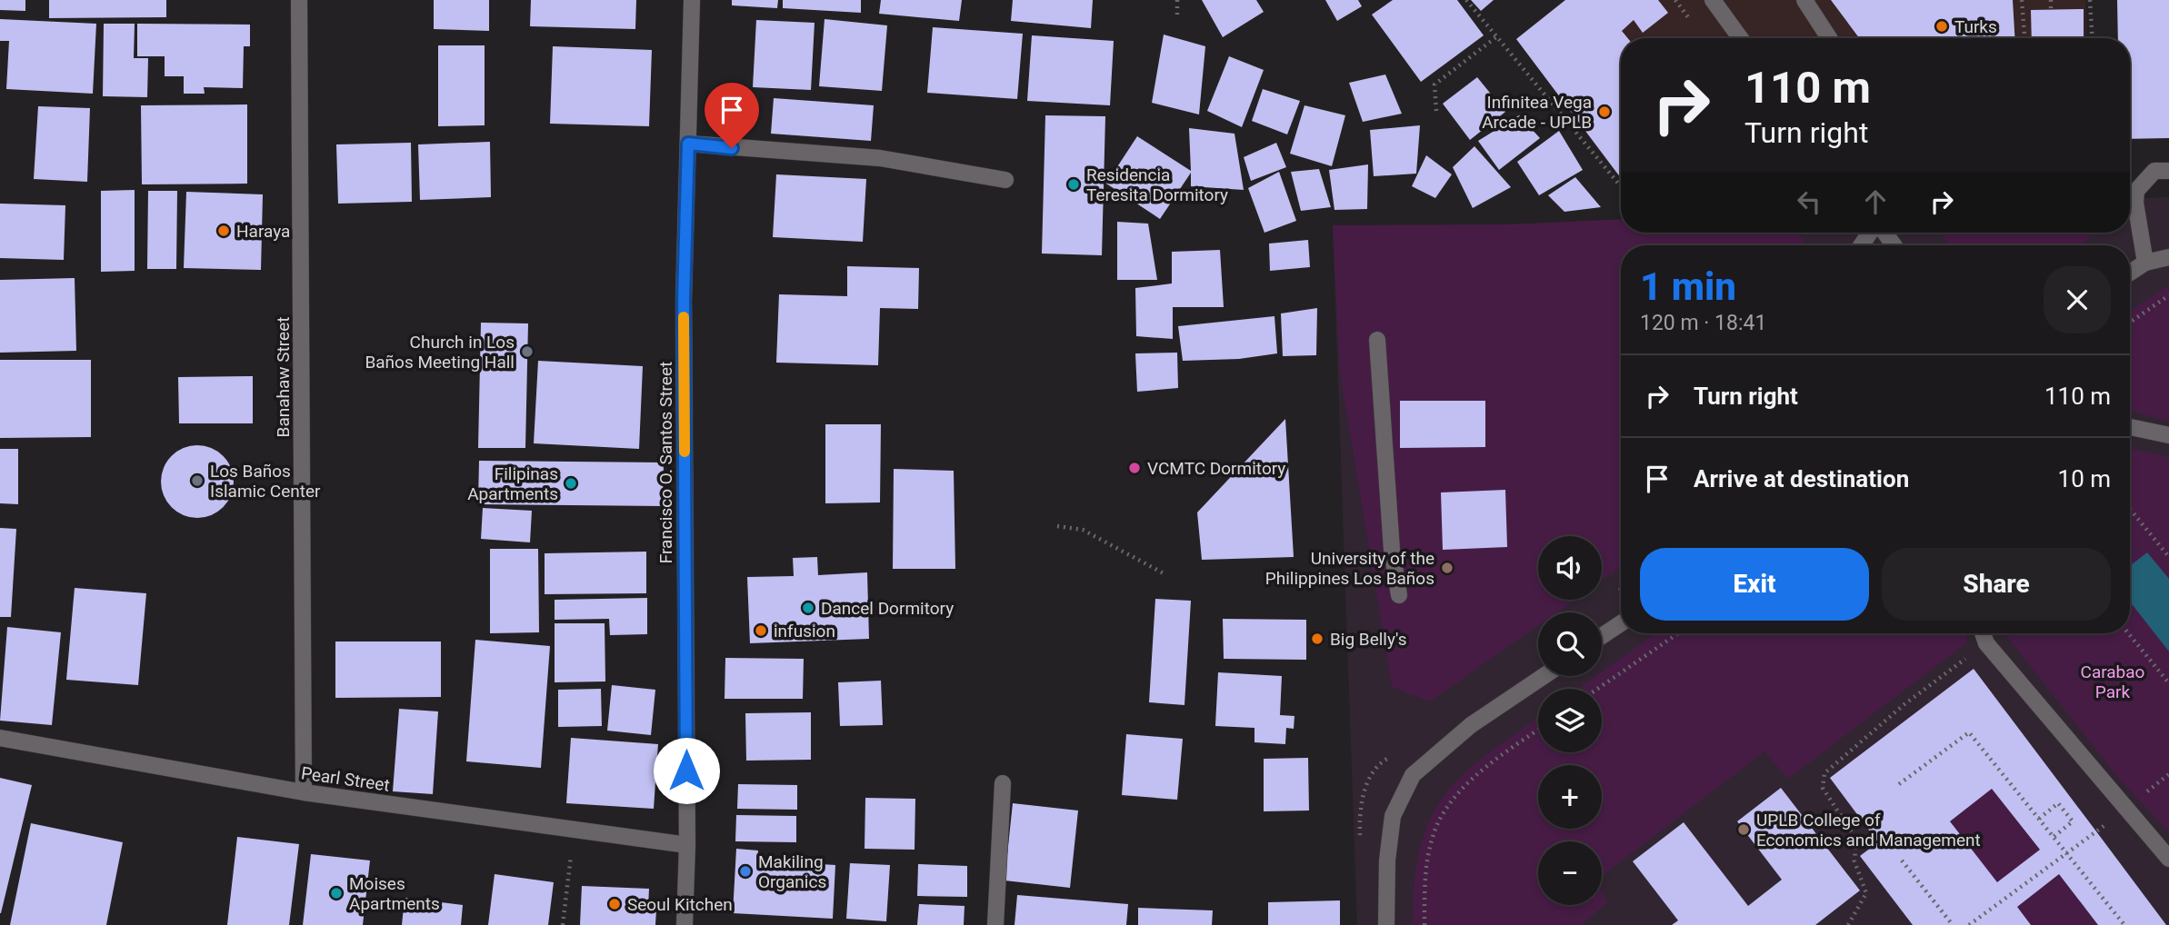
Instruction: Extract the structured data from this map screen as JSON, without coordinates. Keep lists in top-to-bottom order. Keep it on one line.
{"streets":{"street":["Banahaw Street","Francisco O. Santos Street","Pearl Street"]},"crossings":[["Banahaw Street","Pearl Street"],["Francisco O. Santos Street","Pearl Street"]],"parks":["Carabao Park"],"places":["Turks","Infinitea Vega Arcade - UPLB","Residencia Teresita Dormitory","Haraya","Church in Los Baños Meeting Hall","VCMTC Dormitory","Los Baños Islamic Center","Filipinas Apartments","University of the Philippines Los Baños","Dancel Dormitory","infusion","Big Belly's","UPLB College of Economics and Management","Makiling Organics","Moises Apartments","Seoul Kitchen"],"page":{"turn":["110 m","Turn right"],"heading":["1 min","120 m · 18:41"],"list":[{"name":"Turn right","value":"110 m"},{"name":"Arrive at destination","value":"10 m"}],"buttons":["Exit","Share"],"map_buttons":["+","−"]}}
